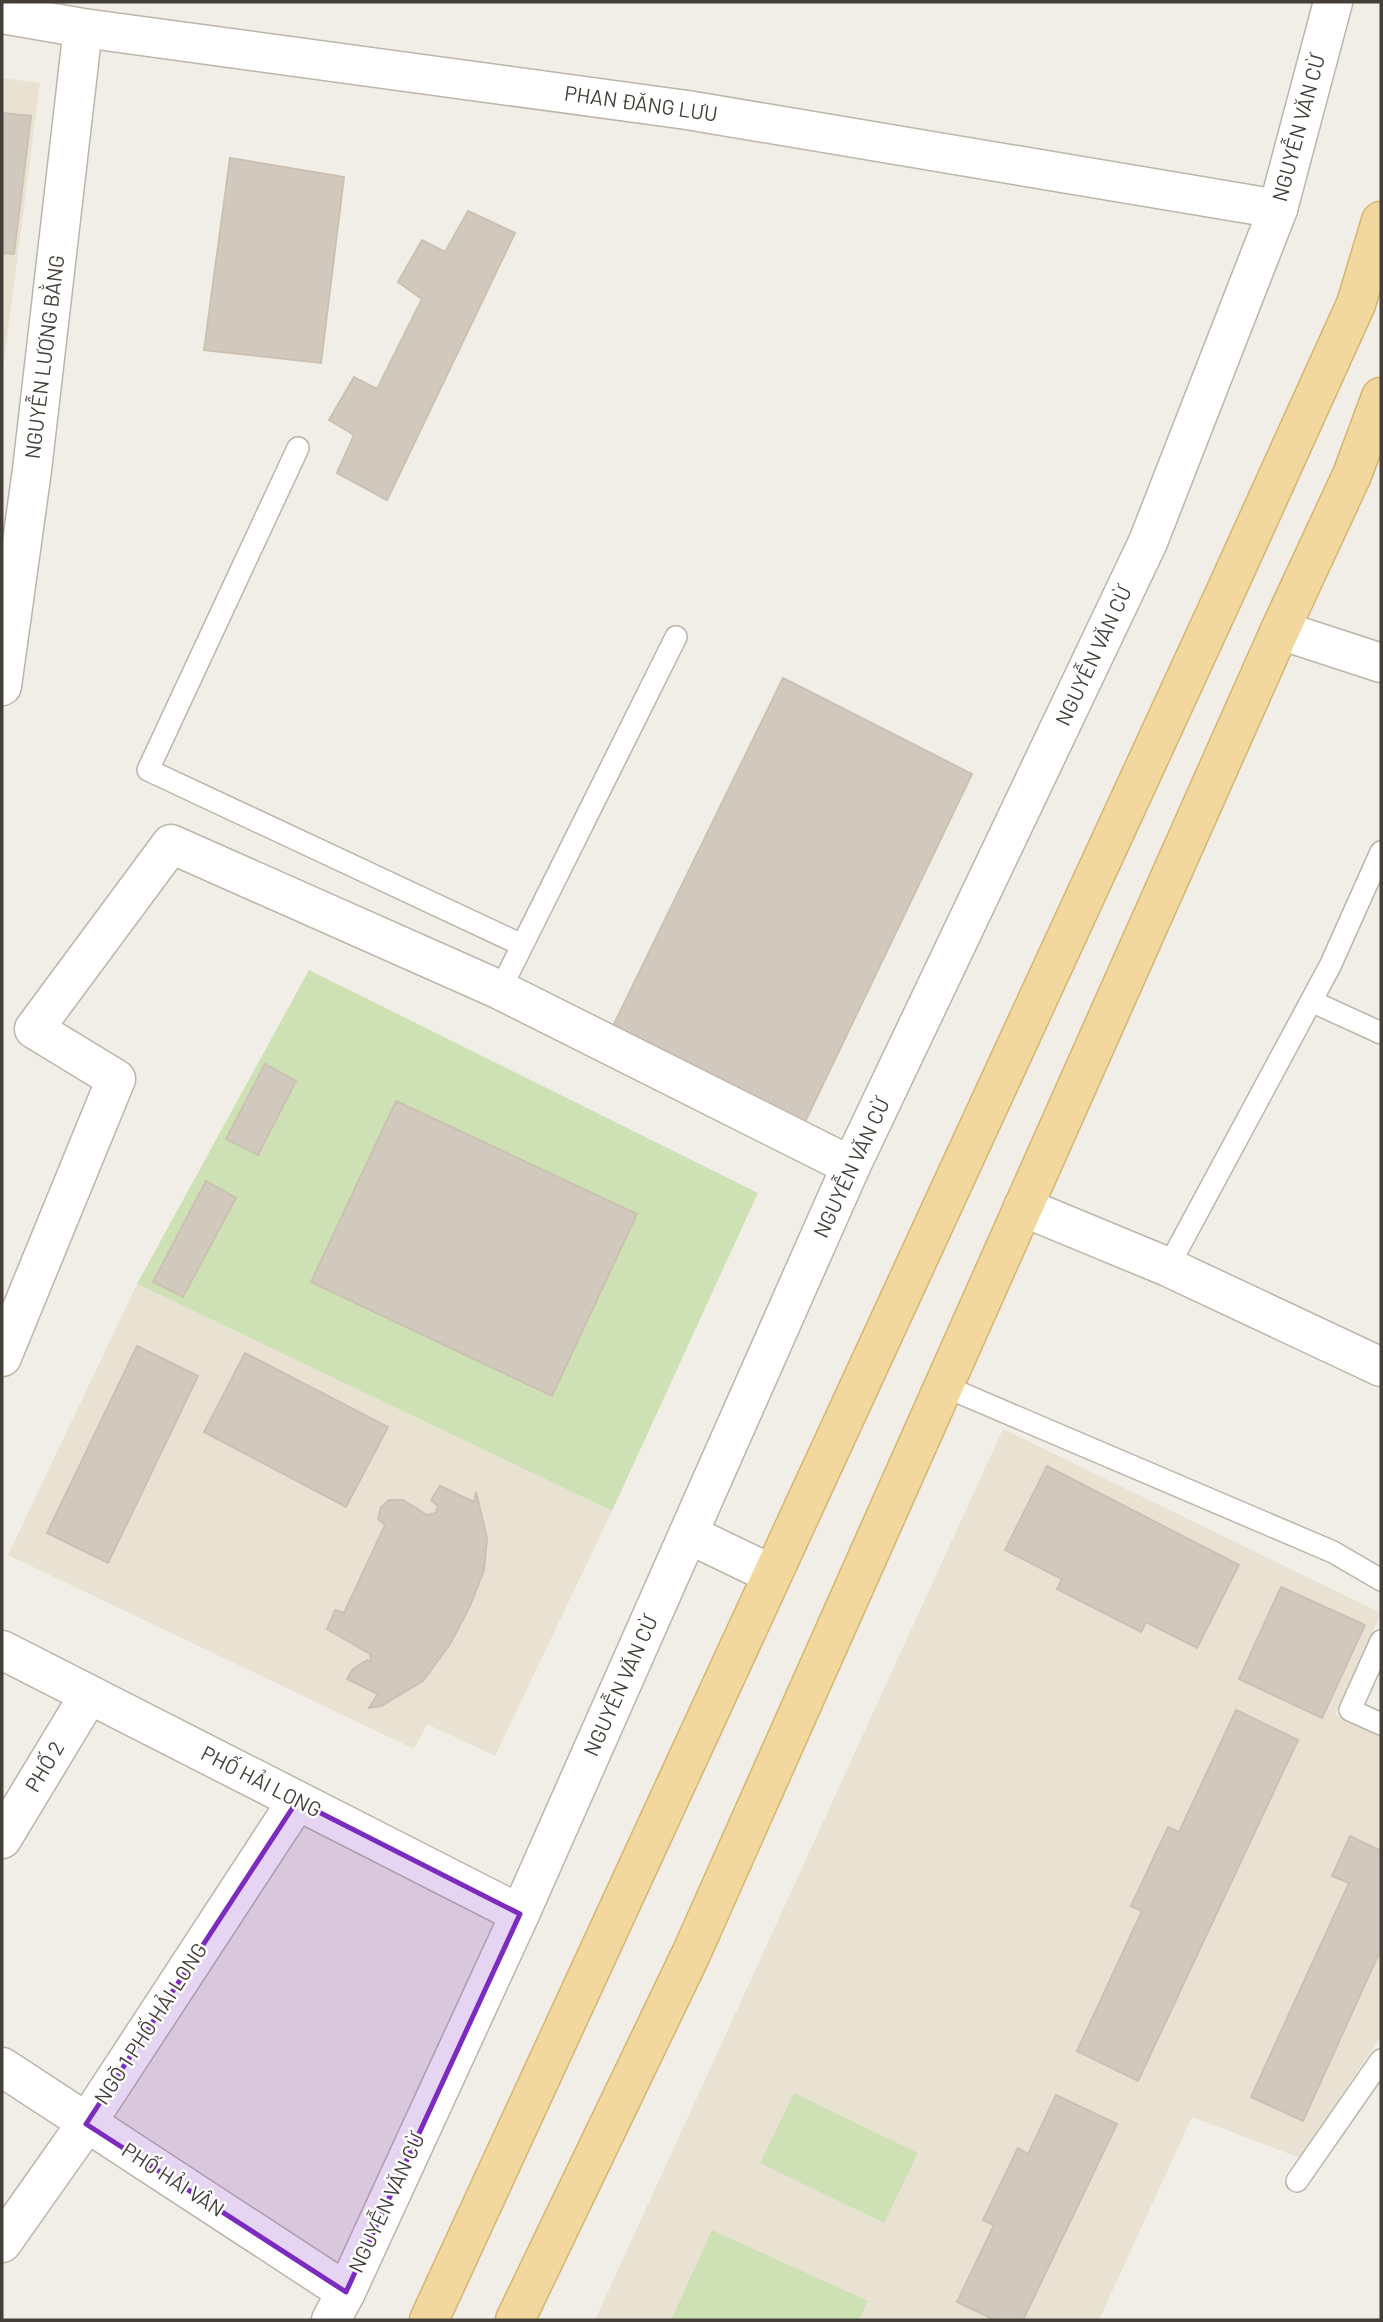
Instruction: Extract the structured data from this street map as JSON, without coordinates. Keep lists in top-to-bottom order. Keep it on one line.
{"streets":{"street":["PHAN ĐĂNG LƯU","NGUYỄN VĂN CỪ","NGUYỄN LƯƠNG BẰNG","PHỐ 2","PHỐ HẢI LONG","NGÕ 1 PHỐ HẢI LONG","PHỐ HẢI VÂN"]},"crossings":[["PHAN ĐĂNG LƯU","NGUYỄN VĂN CỪ"],["PHAN ĐĂNG LƯU","NGUYỄN LƯƠNG BẰNG"],["NGUYỄN VĂN CỪ","PHỐ HẢI LONG"],["NGUYỄN VĂN CỪ","PHỐ HẢI VÂN"],["PHỐ 2","PHỐ HẢI LONG"],["PHỐ HẢI LONG","NGÕ 1 PHỐ HẢI LONG"],["NGÕ 1 PHỐ HẢI LONG","PHỐ HẢI VÂN"]]}
